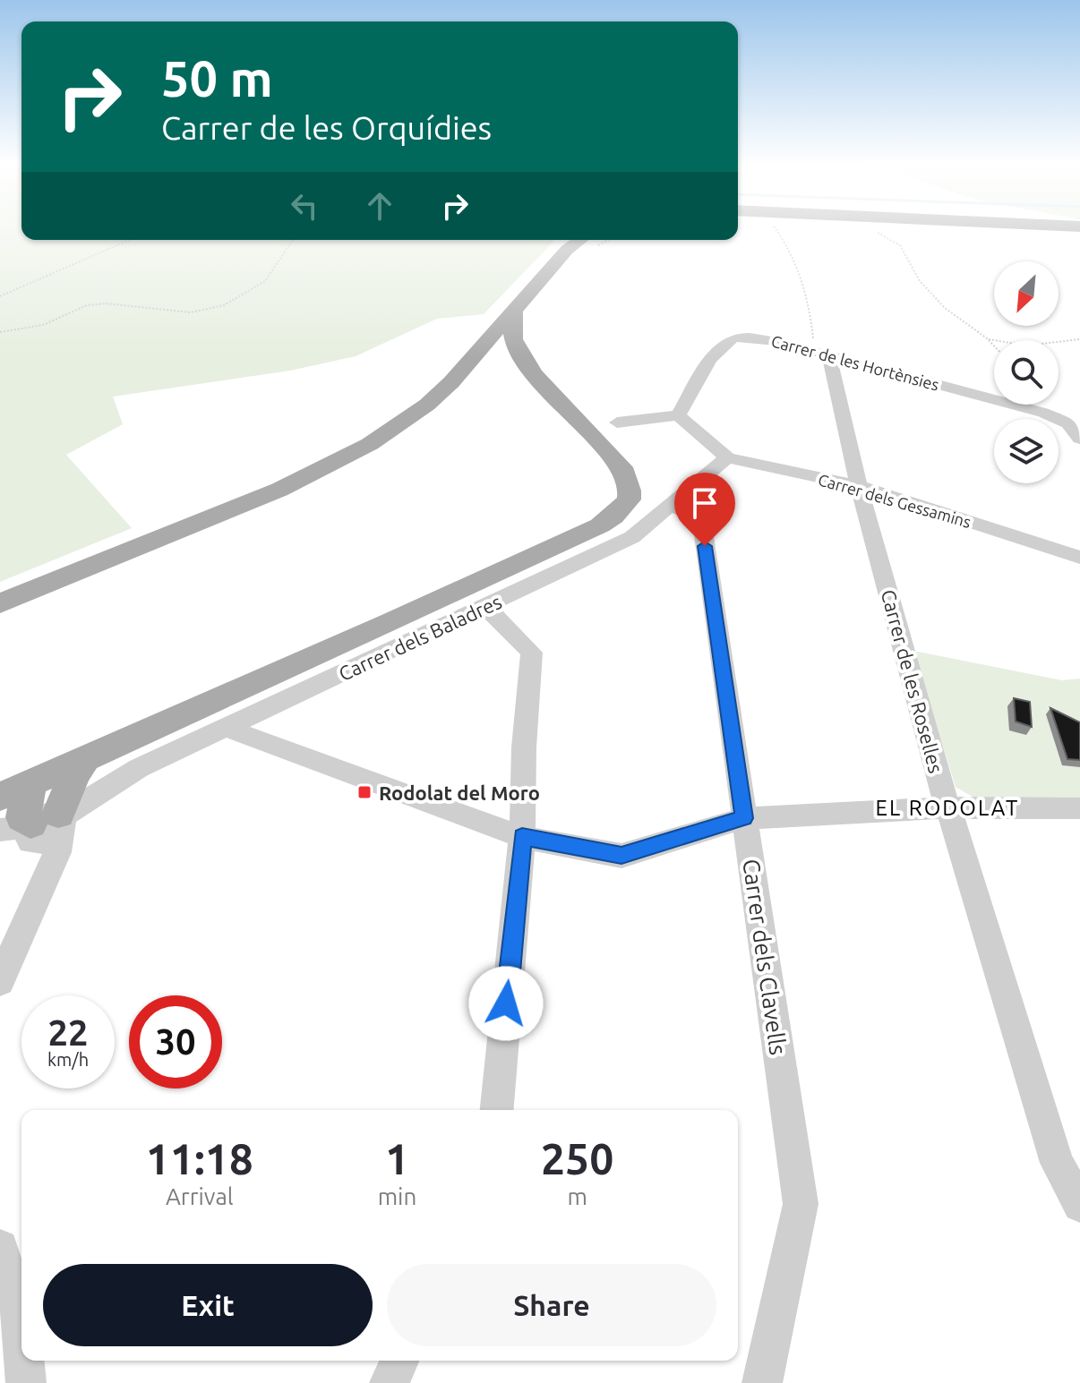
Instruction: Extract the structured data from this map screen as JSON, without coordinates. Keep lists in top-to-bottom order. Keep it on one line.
{"streets":{"street":["Carrer de les Hortènsies","Carrer dels Gessamins","Carrer dels Baladres","Carrer de les Roselles","Carrer dels Clavells"]},"crossings":[["Carrer de les Hortènsies","Carrer dels Gessamins"],["Carrer de les Hortènsies","Carrer de les Roselles"],["Carrer dels Gessamins","Carrer dels Baladres"],["Carrer dels Gessamins","Carrer de les Roselles"],["Carrer dels Baladres","Carrer dels Clavells"]],"districts":["EL RODOLAT"],"places":{"transit":["Rodolat del Moro"]},"north":"bottom left","page":{"turn":["50 m","Carrer de les Orquídies"],"speed":"22 km/h","limit":"30","eta":["11:18","Arrival","1","min","250","m"],"buttons":["Exit","Share"]}}
